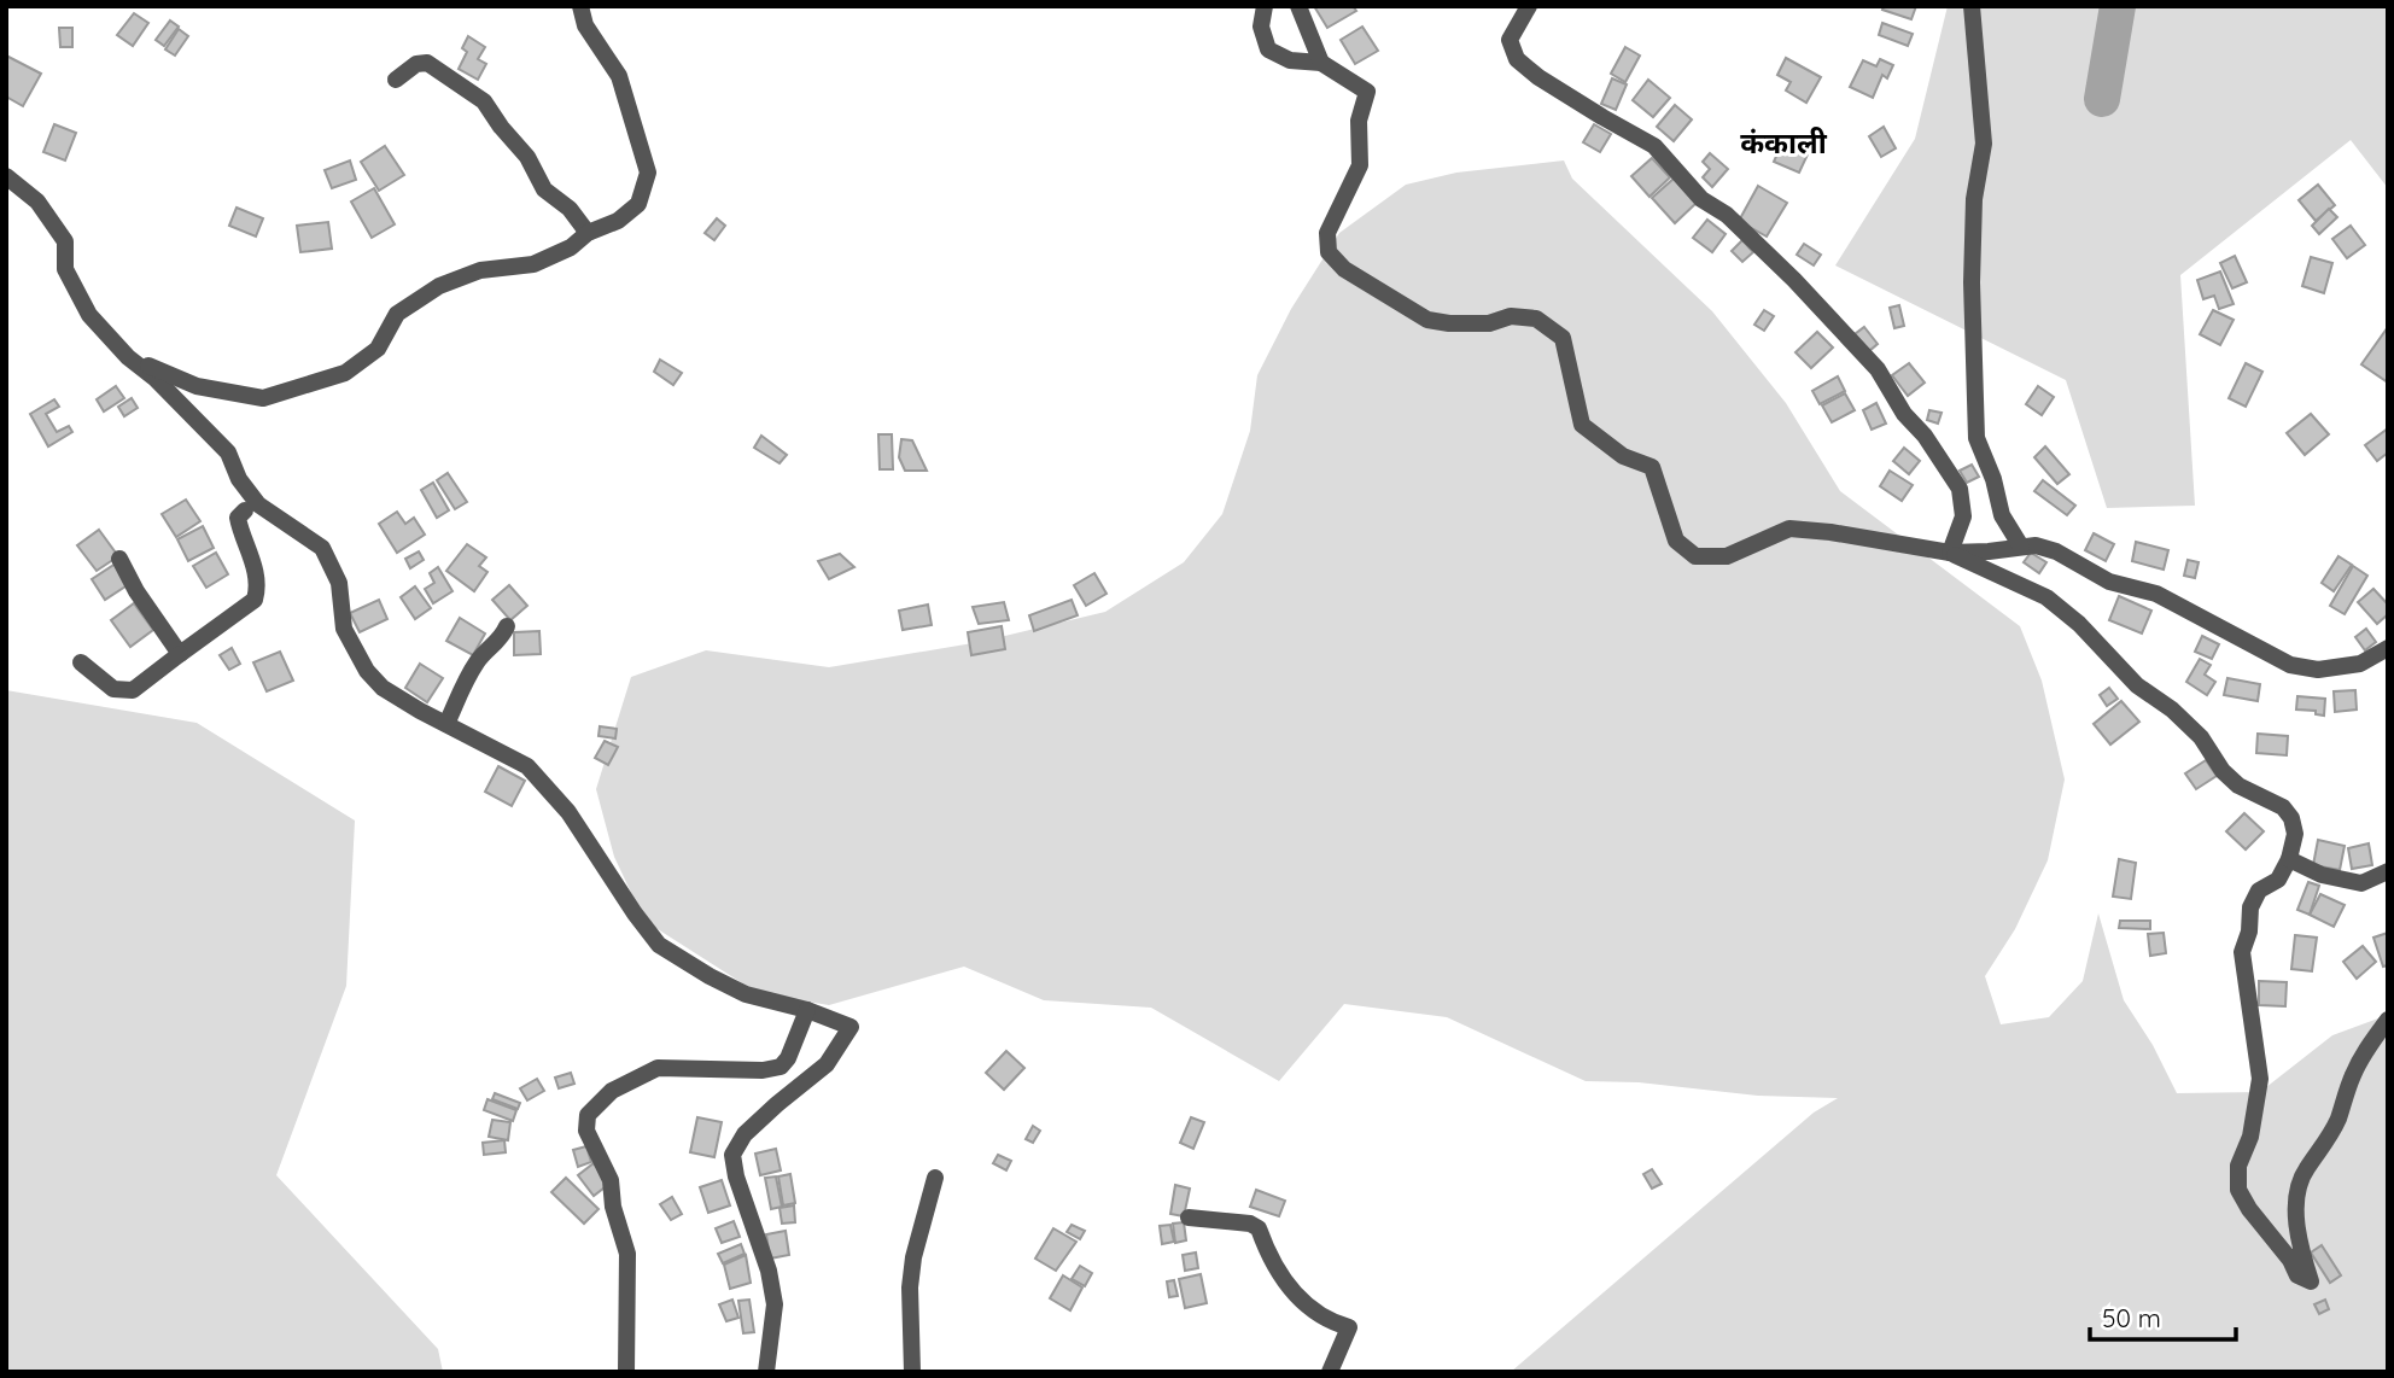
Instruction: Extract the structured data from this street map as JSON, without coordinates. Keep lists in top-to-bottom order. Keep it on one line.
{"districts":["कंकाली"],"scale_bar":"50 m"}
